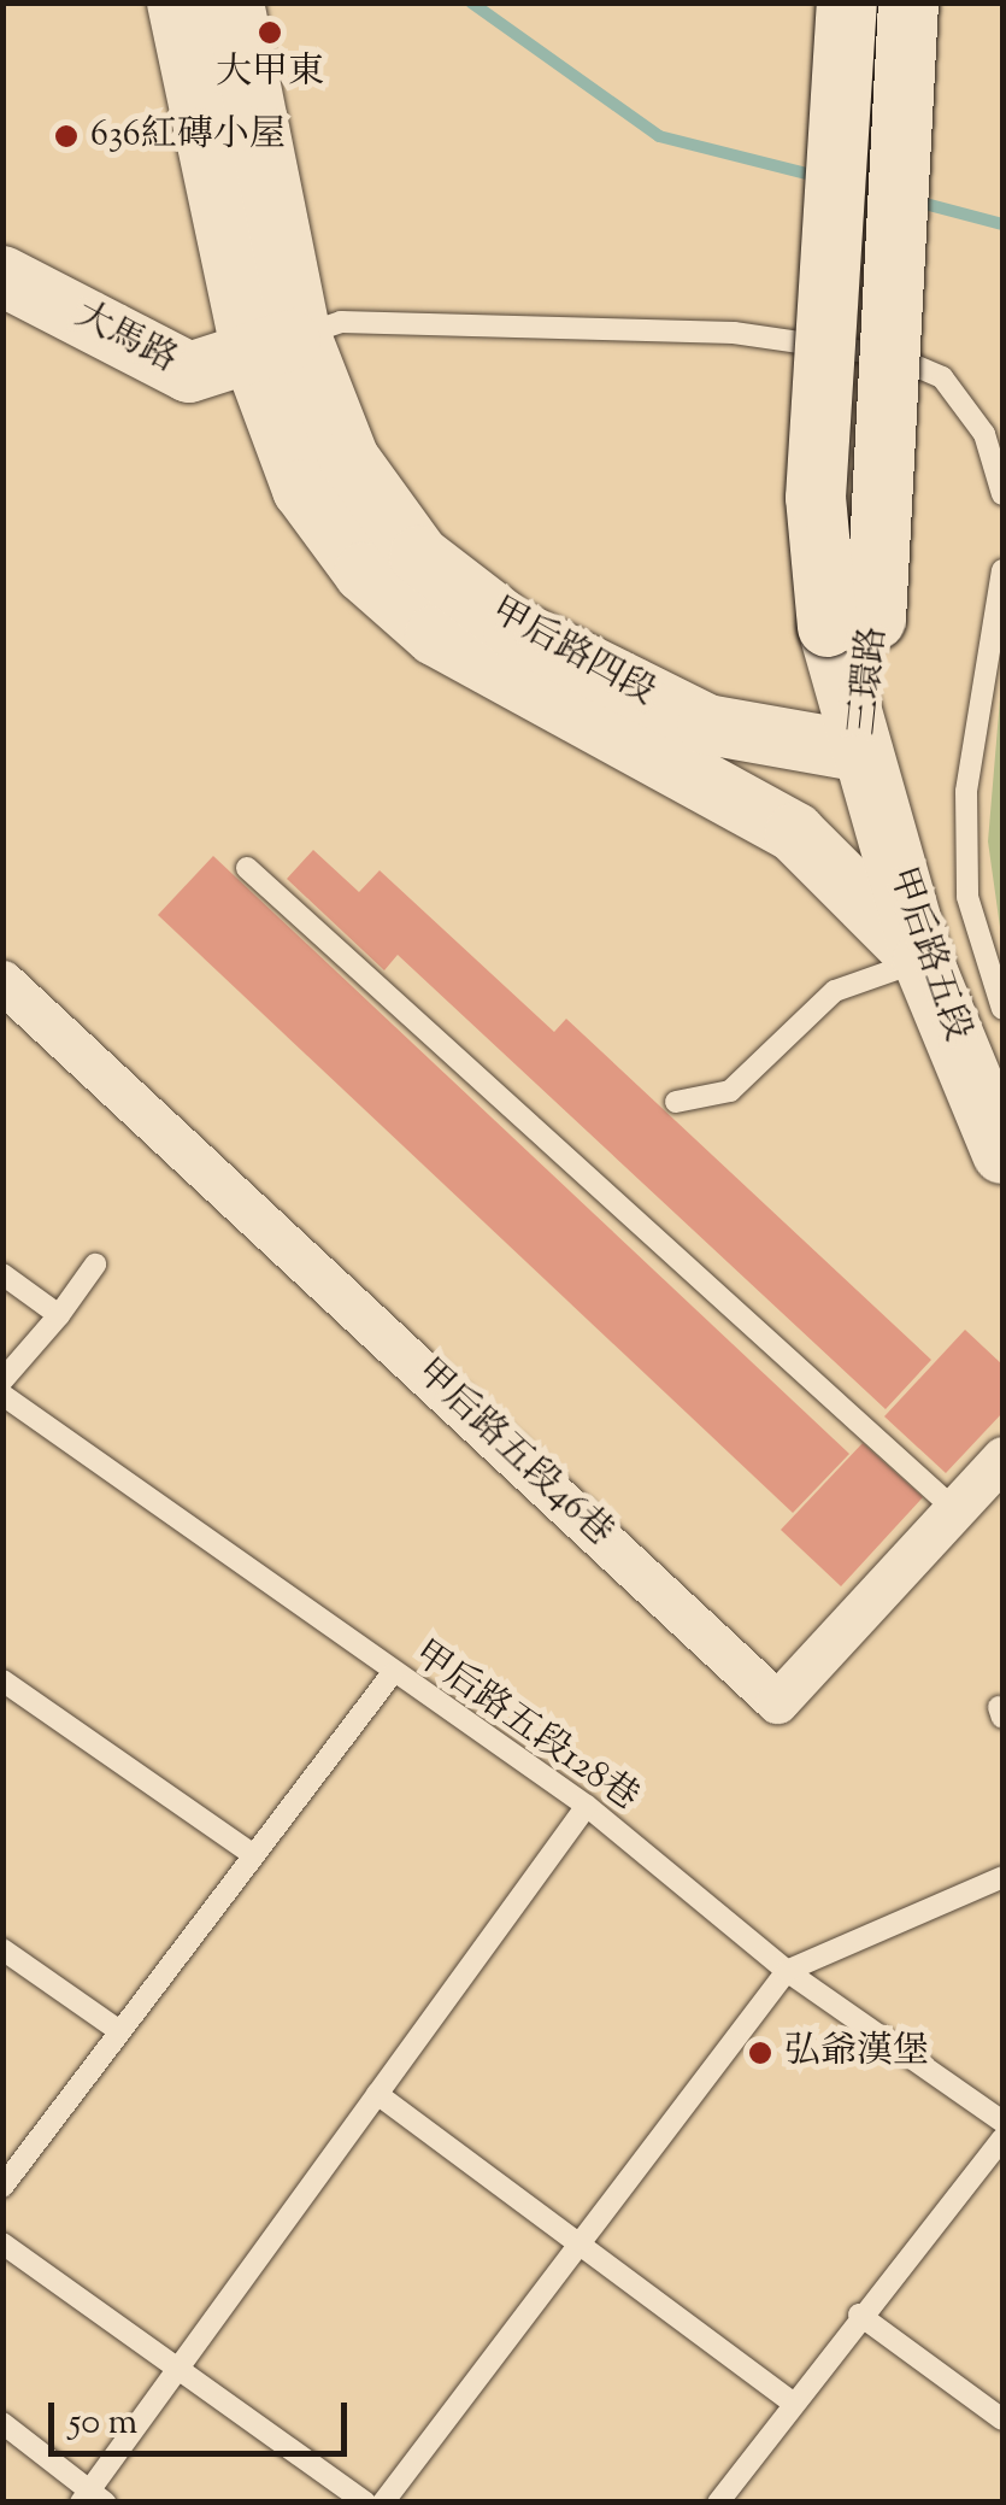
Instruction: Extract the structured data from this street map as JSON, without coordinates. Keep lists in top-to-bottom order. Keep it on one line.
{"streets":{"street":["大馬路","甲后路四段","三環路","甲后路五段","甲后路五段46巷"],"lane":["甲后路五段128巷"]},"crossings":[["大馬路","甲后路四段"],["甲后路四段","三環路"],["甲后路四段","甲后路五段"],["三環路","甲后路五段"]],"places":["大甲東","636紅磚小屋","弘爺漢堡"],"scale_bar":"50 m"}
